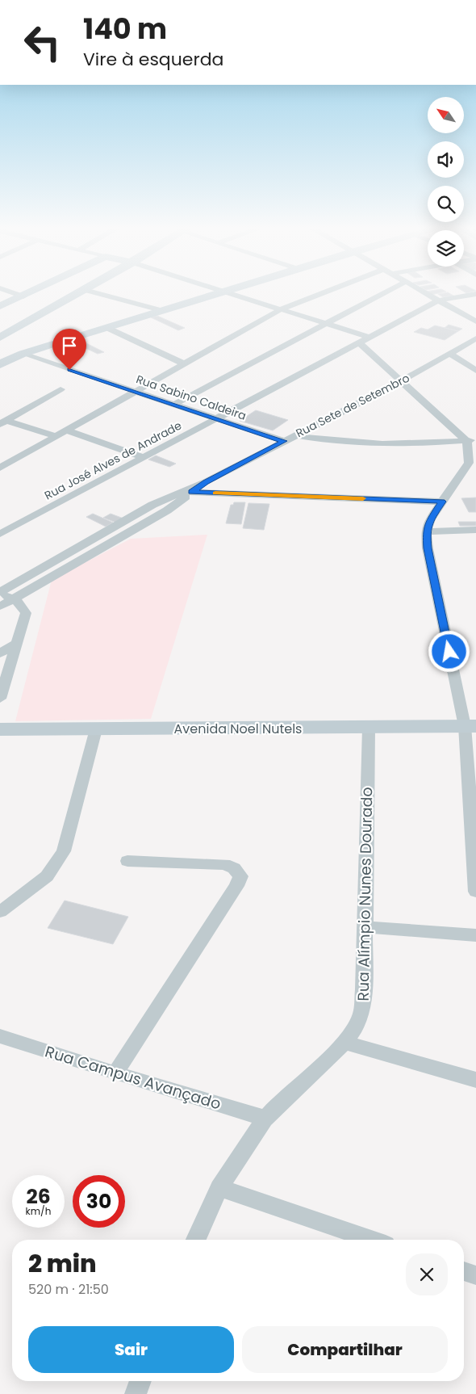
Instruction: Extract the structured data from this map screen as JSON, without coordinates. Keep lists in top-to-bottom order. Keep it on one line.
{"streets":{"street":["Rua Sabino Caldeira","Rua Sete de Setembro","Rua José Alves de Andrade","Avenida Noel Nutels","Rua Alímpio Nunes Dourado","Rua Campus Avançado"]},"crossings":[["Rua Sabino Caldeira","Rua Sete de Setembro"],["Rua Sabino Caldeira","Rua José Alves de Andrade"],["Avenida Noel Nutels","Rua Alímpio Nunes Dourado"],["Rua Alímpio Nunes Dourado","Rua Campus Avançado"]],"north":"top left","page":{"turn":["140 m","Vire à esquerda"],"speed":"26 km/h","limit":"30","heading":["2 min","520 m · 21:50"],"buttons":["Sair","Compartilhar"]}}
